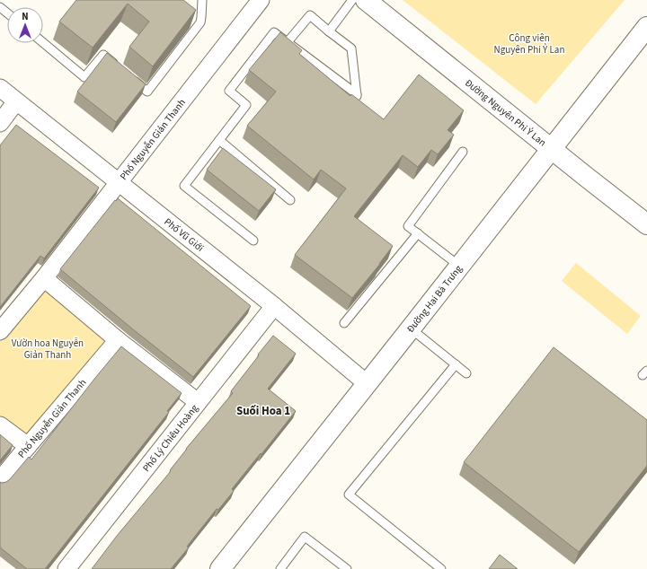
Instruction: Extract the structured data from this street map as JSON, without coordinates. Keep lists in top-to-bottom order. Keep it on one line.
{"streets":{"main road":["Đường Nguyên Phi Ỷ Lan","Đường Hai Bà Trưng"],"street":["Phố Nguyễn Giản Thanh","Phố Vũ Giới","Phố Lý Chiêu Hoàng"]},"crossings":[["Đường Nguyên Phi Ỷ Lan","Đường Hai Bà Trưng"],["Phố Nguyễn Giản Thanh","Phố Vũ Giới"],["Phố Vũ Giới","Đường Hai Bà Trưng"],["Phố Vũ Giới","Phố Lý Chiêu Hoàng"]],"districts":["Suối Hoa 1"],"parks":["Công viên Nguyên Phi Ỷ Lan","Vườn hoa Nguyễn Giản Thanh"],"north":"top"}
